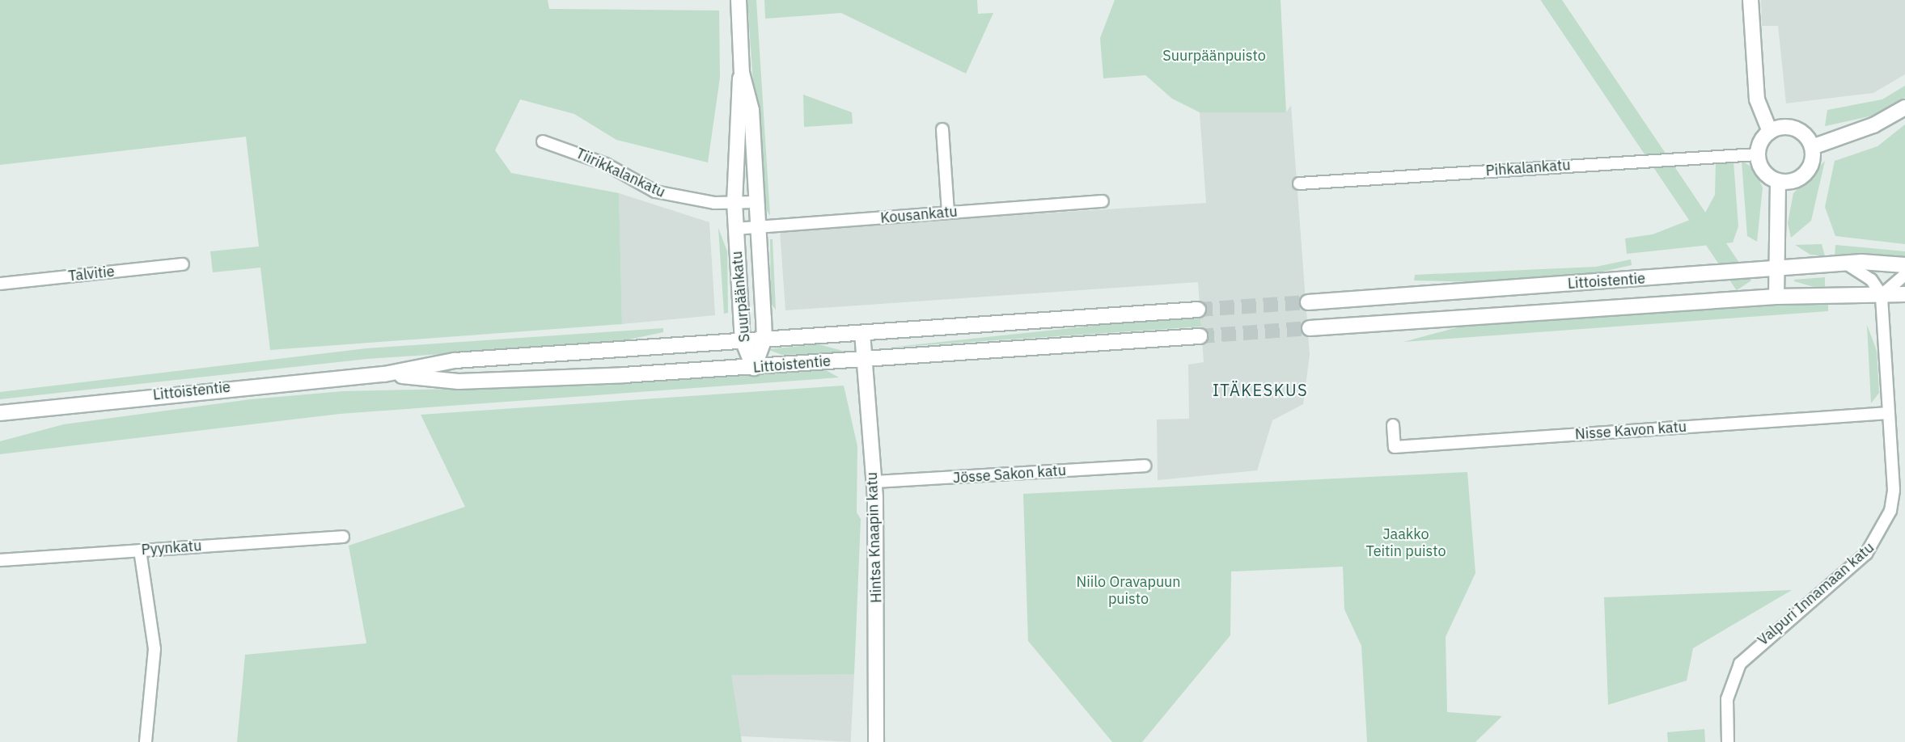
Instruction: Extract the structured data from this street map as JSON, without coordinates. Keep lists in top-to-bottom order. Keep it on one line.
{"streets":{"main road":["Littoistentie","Suurpäänkatu","Hintsa Knaapin katu"],"street":["Pihkalankatu","Tiirikkalankatu","Kousankatu","Talvitie","Nisse Kavon katu","Jösse Sakon katu","Pyynkatu","Valpuri Innamaan katu"]},"crossings":[["Tiirikkalankatu","Suurpäänkatu"],["Kousankatu","Suurpäänkatu"],["Littoistentie","Suurpäänkatu"],["Littoistentie","Hintsa Knaapin katu"],["Littoistentie","Valpuri Innamaan katu"],["Nisse Kavon katu","Valpuri Innamaan katu"],["Jösse Sakon katu","Hintsa Knaapin katu"]],"districts":["ITÄKESKUS"],"parks":["Suurpäänpuisto","Jaakko Teitin puisto","Niilo Oravapuun puisto"]}
